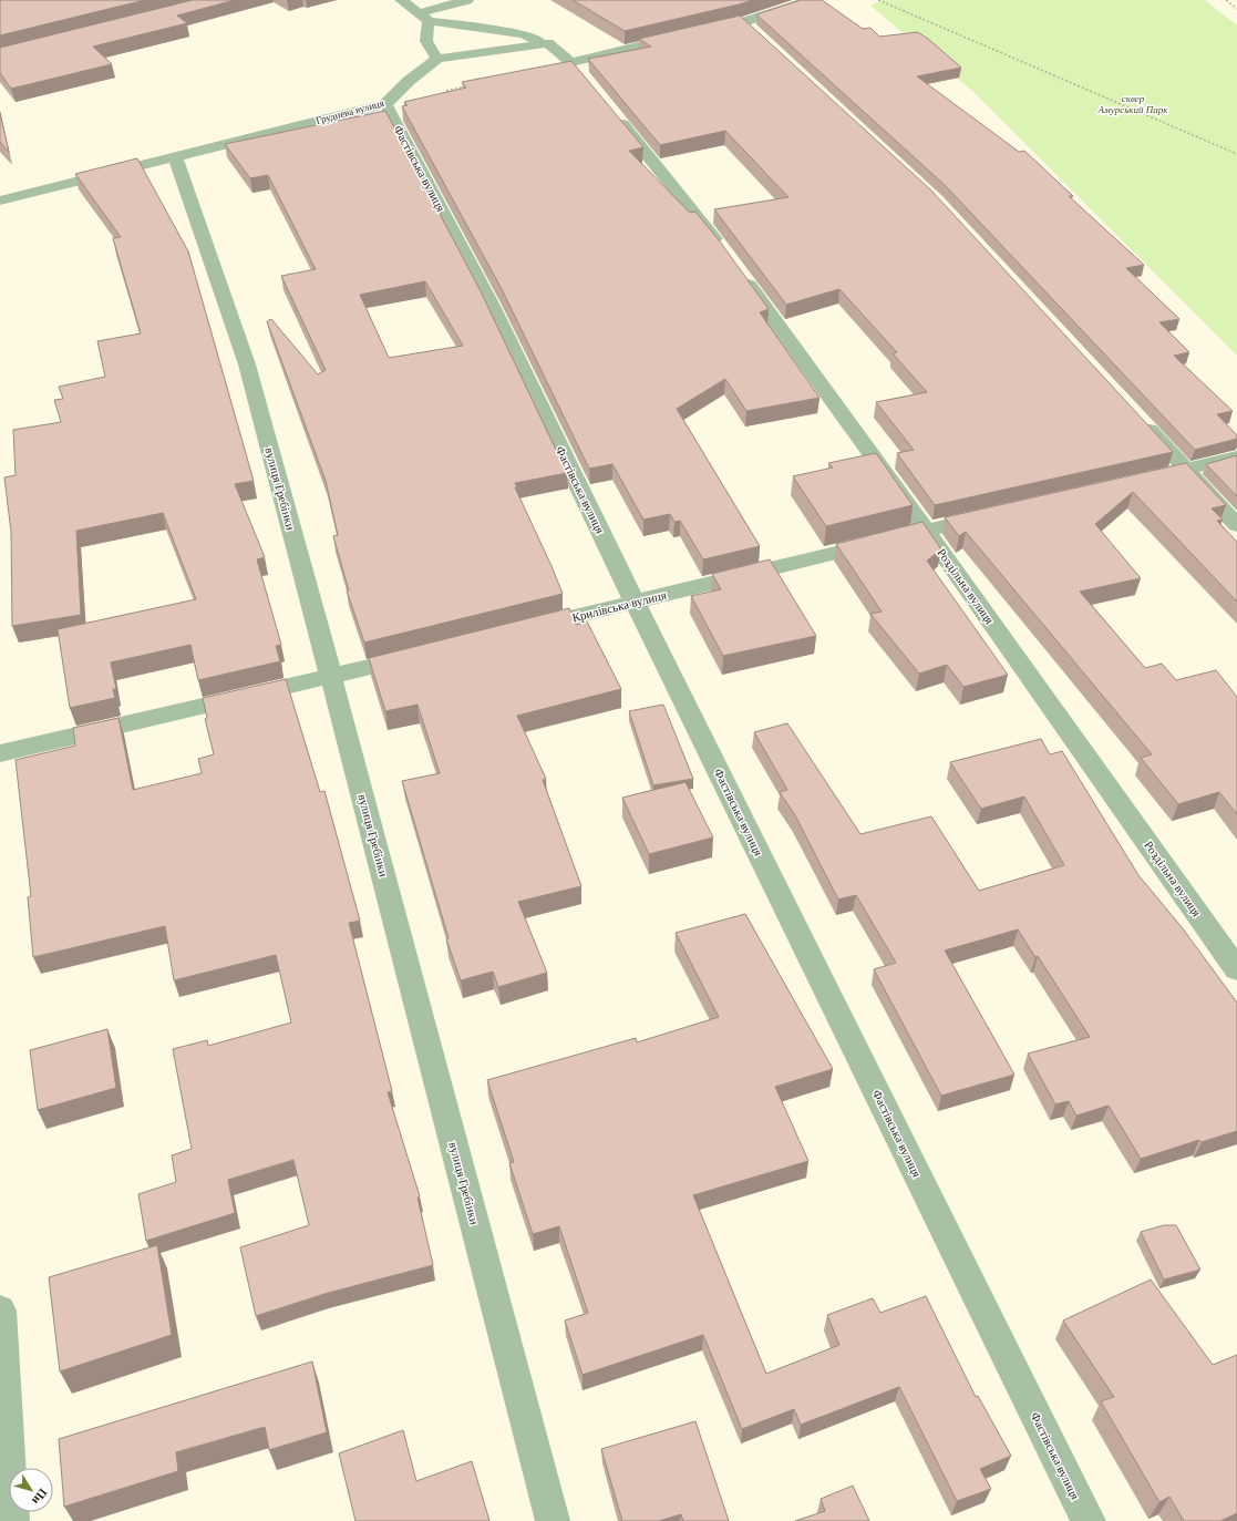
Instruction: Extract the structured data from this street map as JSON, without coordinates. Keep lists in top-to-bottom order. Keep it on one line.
{"streets":{"street":["Груднева вулиця","Фастівська вулиця","вулиця Гребінки","Роздільна вулиця","Крилівська вулиця"]},"crossings":[["Груднева вулиця","Фастівська вулиця"],["Груднева вулиця","вулиця Гребінки"],["Фастівська вулиця","Крилівська вулиця"],["Роздільна вулиця","Крилівська вулиця"]],"parks":["сквер Амурський Парк"],"north":"bottom right"}
